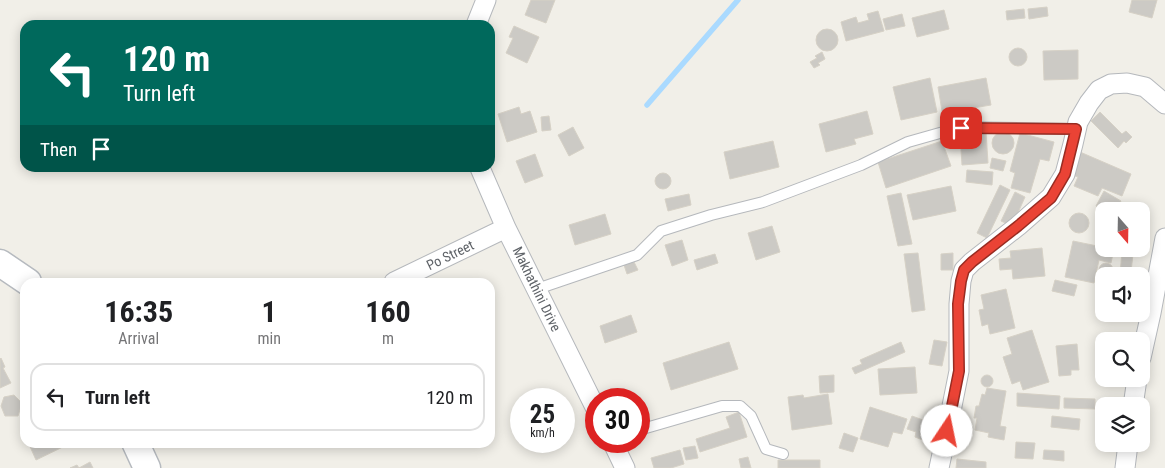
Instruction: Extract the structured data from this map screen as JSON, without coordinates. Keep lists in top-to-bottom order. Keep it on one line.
{"streets":{"street":["Po Street","Makhathini Drive"]},"crossings":[["Po Street","Makhathini Drive"]],"north":"bottom","page":{"turn":["120 m","Turn left"],"then":"Then","eta":["16:35","Arrival","1","min","160","m"],"list":[{"name":"Turn left","value":"120 m"}],"speed":"25 km/h","limit":"30"}}
